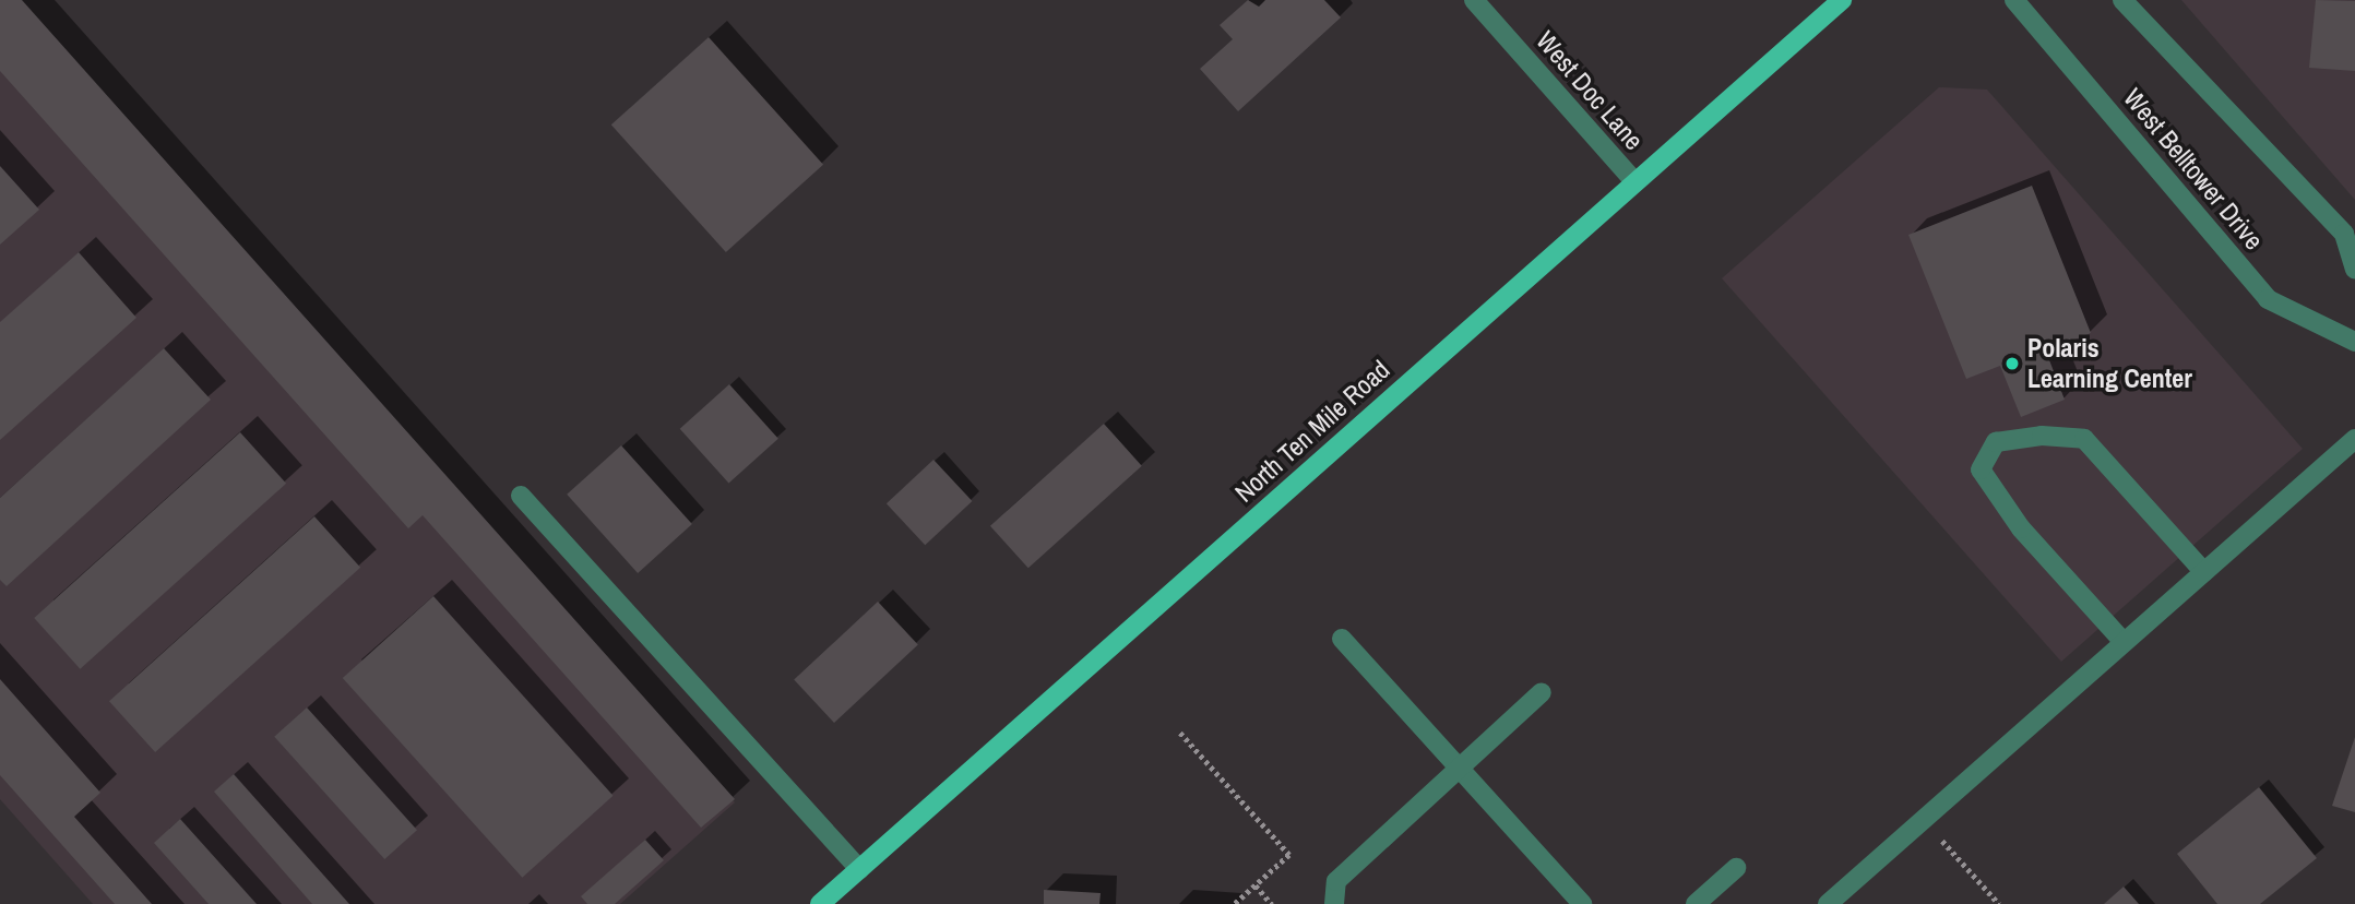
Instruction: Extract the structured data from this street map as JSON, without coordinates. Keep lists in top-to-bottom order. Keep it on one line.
{"streets":{"main road":["North Ten Mile Road"],"street":["West Doc Lane","West Belltower Drive"]},"crossings":[["West Doc Lane","North Ten Mile Road"]],"places":["Polaris Learning Center"]}
